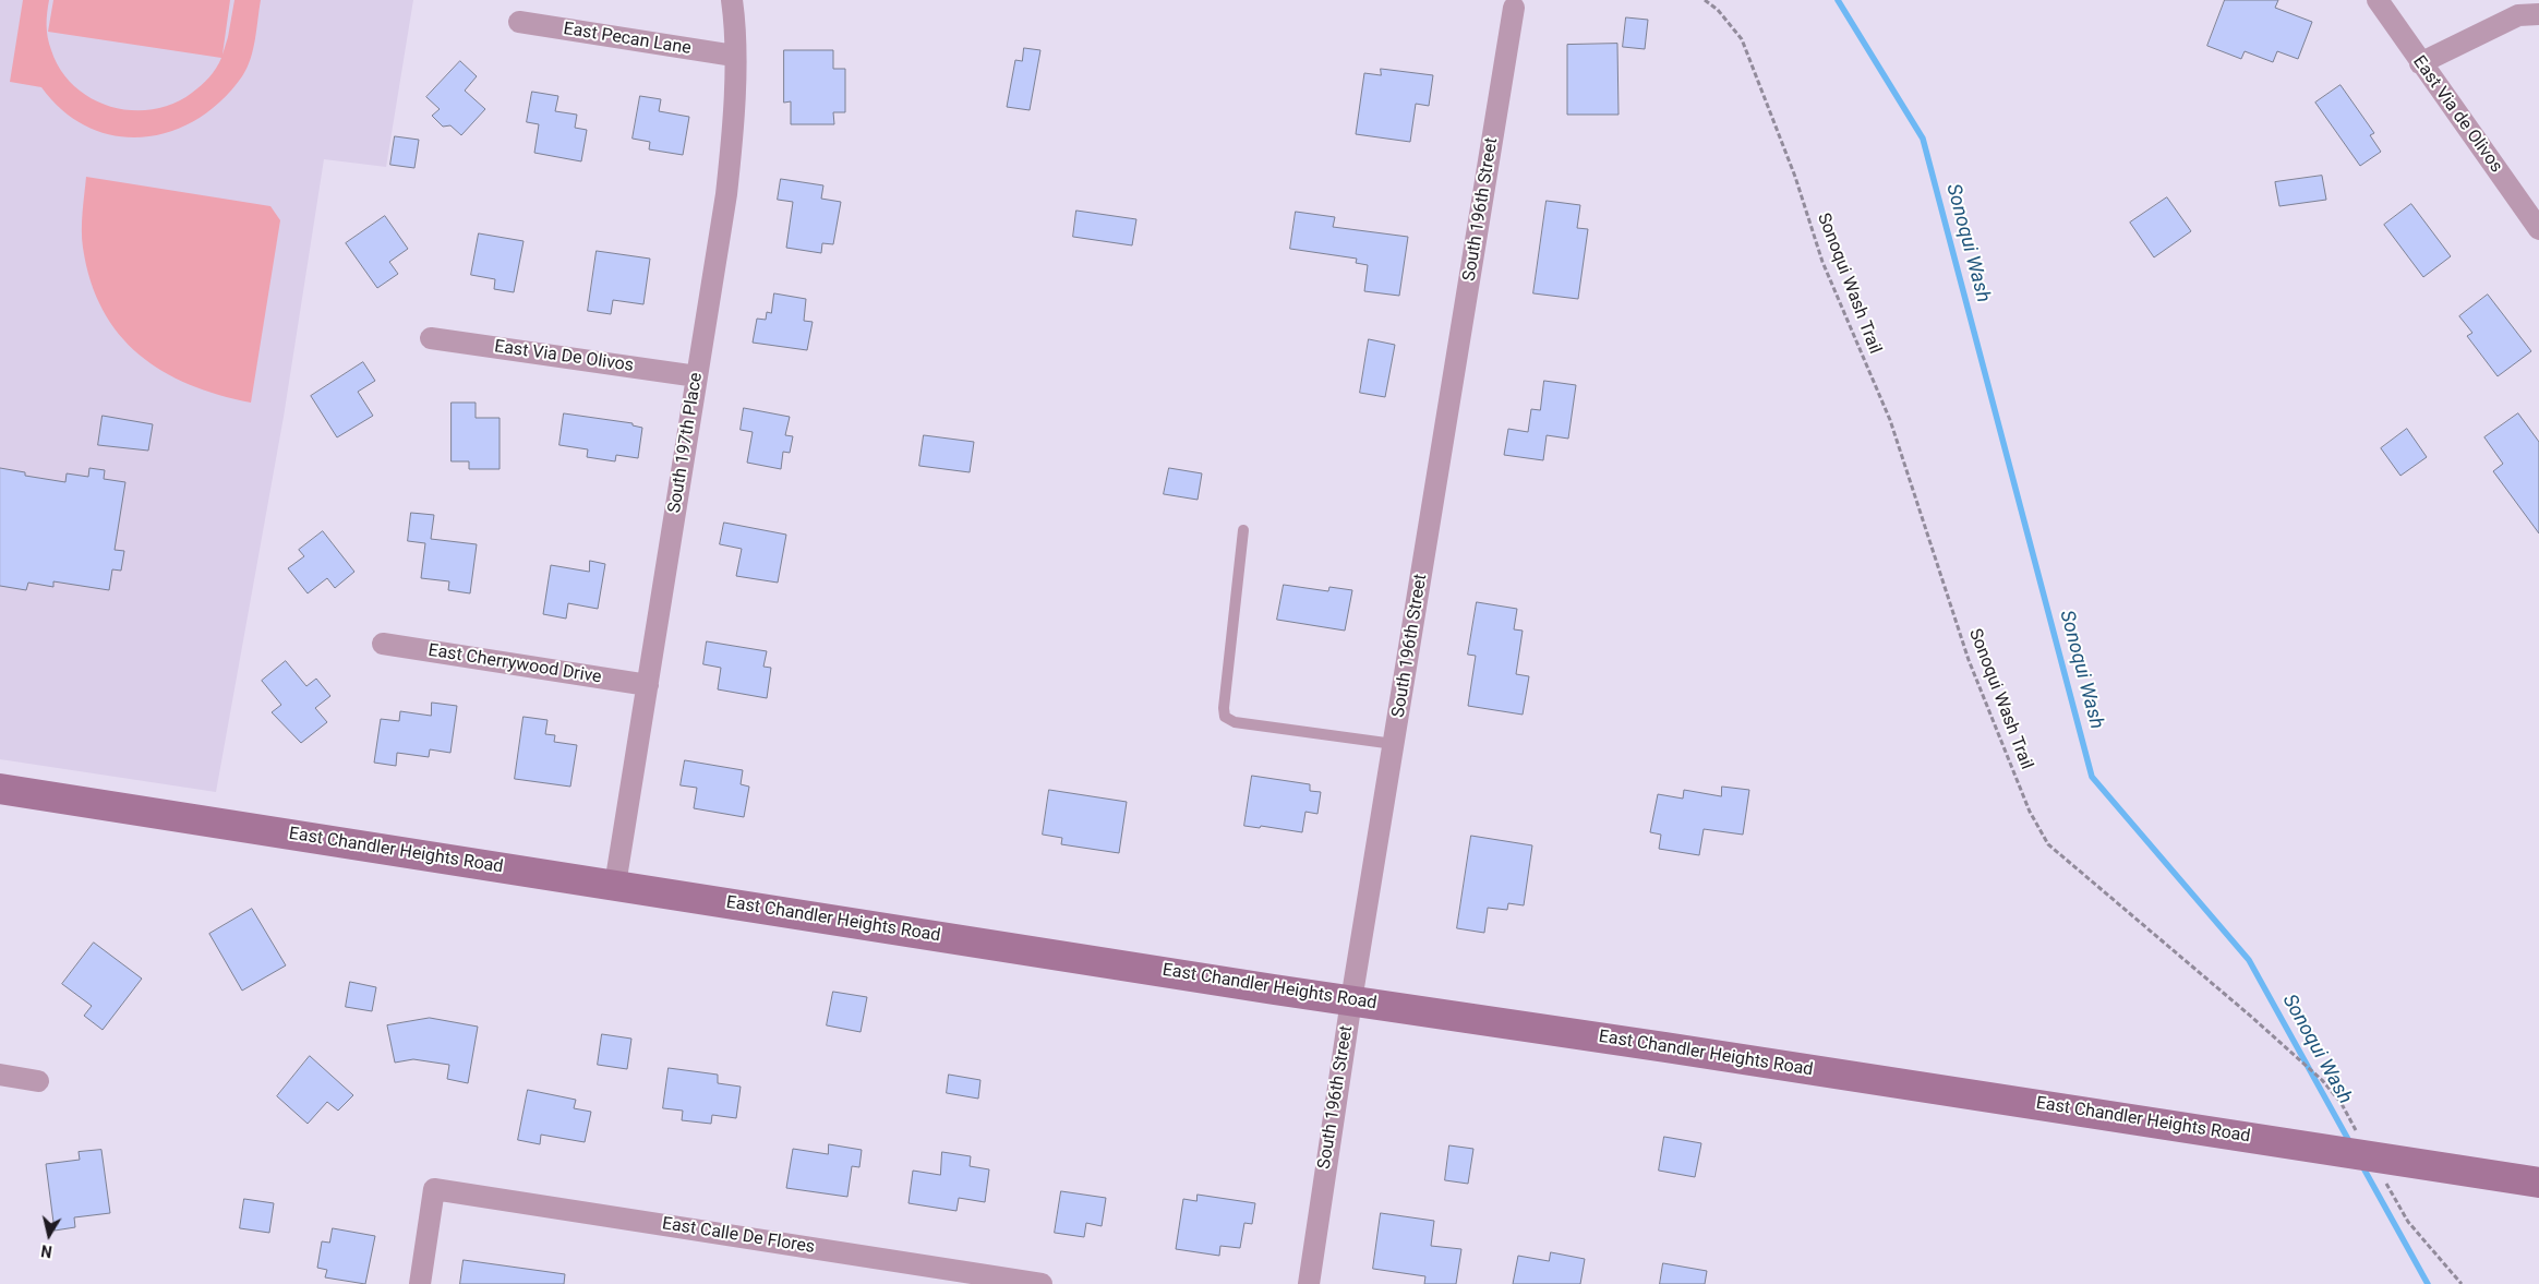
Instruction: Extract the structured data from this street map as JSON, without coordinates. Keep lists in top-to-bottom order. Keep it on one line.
{"streets":{"main road":["East Chandler Heights Road"],"street":["East Pecan Lane","East Via de Olivos","South 196th Street","East Via De Olivos","South 197th Place","East Cherrywood Drive","East Calle De Flores"],"path":["Sonoqui Wash Trail"]},"crossings":[["East Pecan Lane","South 197th Place"],["South 196th Street","East Chandler Heights Road"],["East Via De Olivos","South 197th Place"],["South 197th Place","East Cherrywood Drive"],["South 197th Place","East Chandler Heights Road"]],"water":["Sonoqui Wash"],"north":"bottom"}
